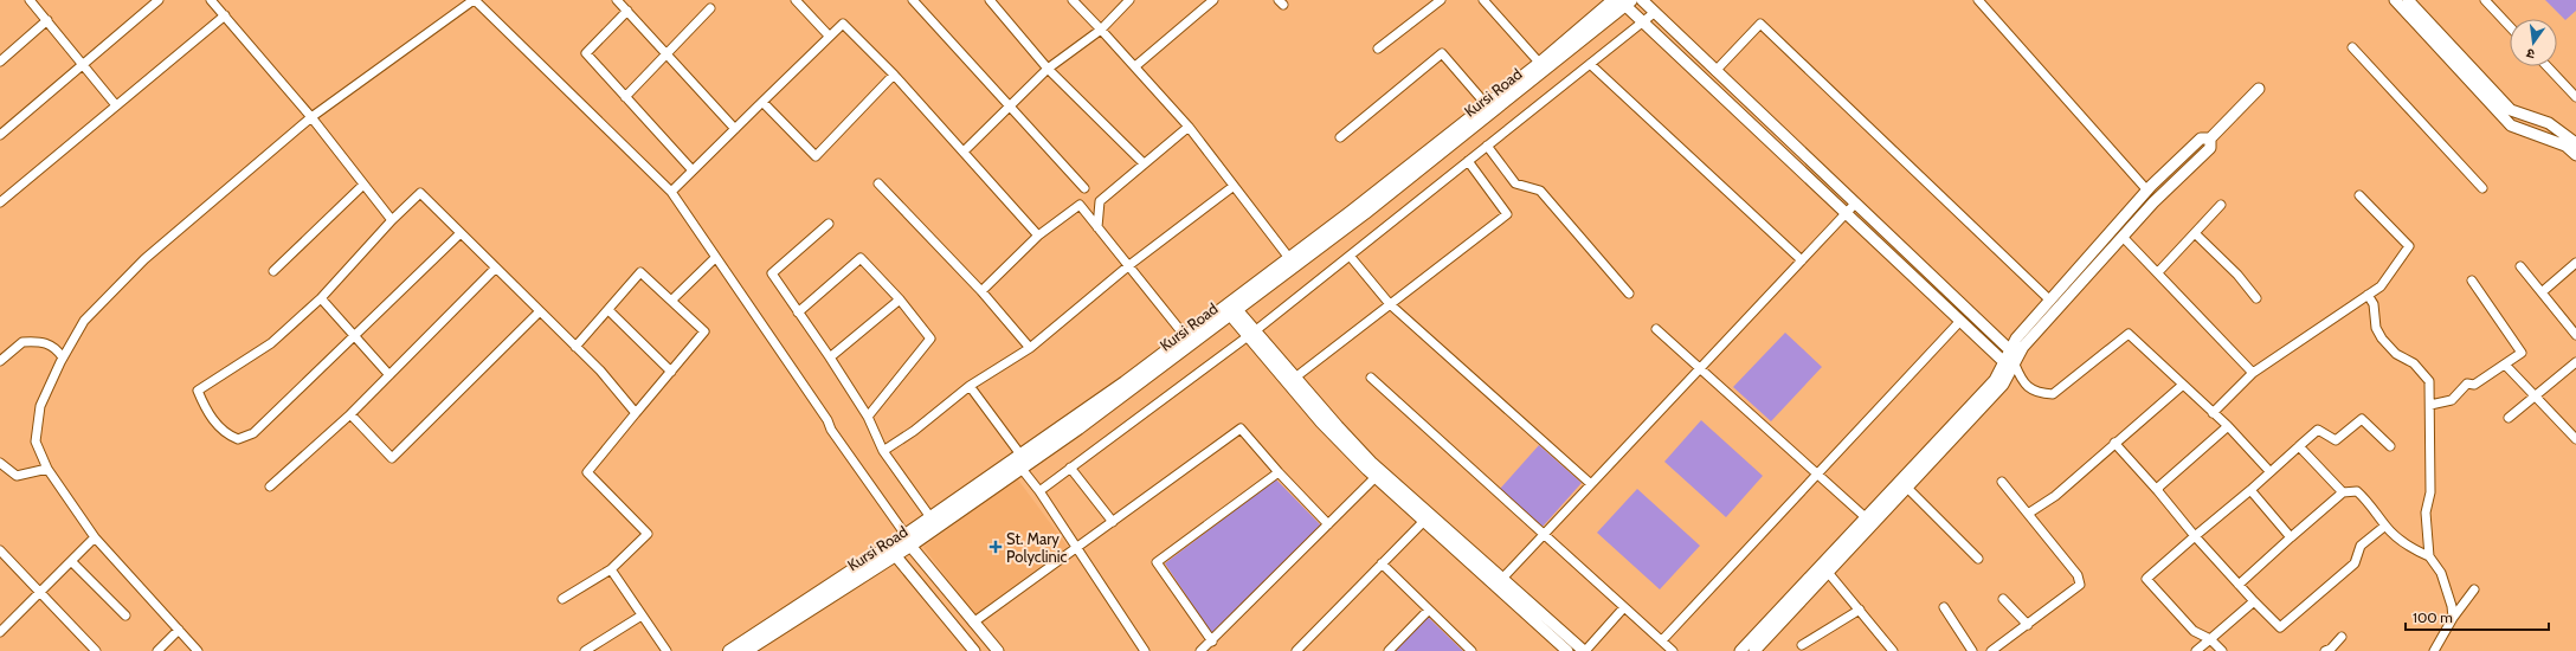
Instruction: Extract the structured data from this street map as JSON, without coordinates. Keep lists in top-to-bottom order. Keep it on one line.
{"streets":{"main road":["Kursi Road"]},"places":{"health":["St. Mary Polyclinic"]},"scale_bar":"100 m","north":"bottom"}
